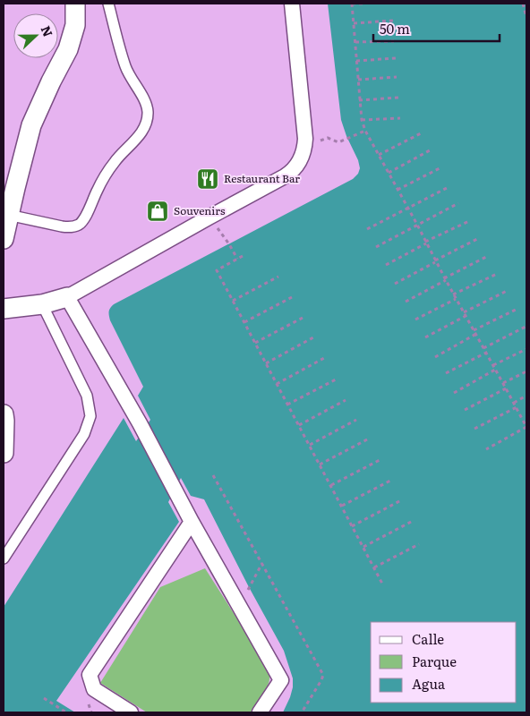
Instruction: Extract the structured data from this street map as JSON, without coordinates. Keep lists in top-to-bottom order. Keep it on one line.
{"places":{"restaurant":["Restaurant Bar"],"shop":["Souvenirs"]},"legend":["Calle","Parque","Agua"],"scale_bar":"50 m","north":"right"}
